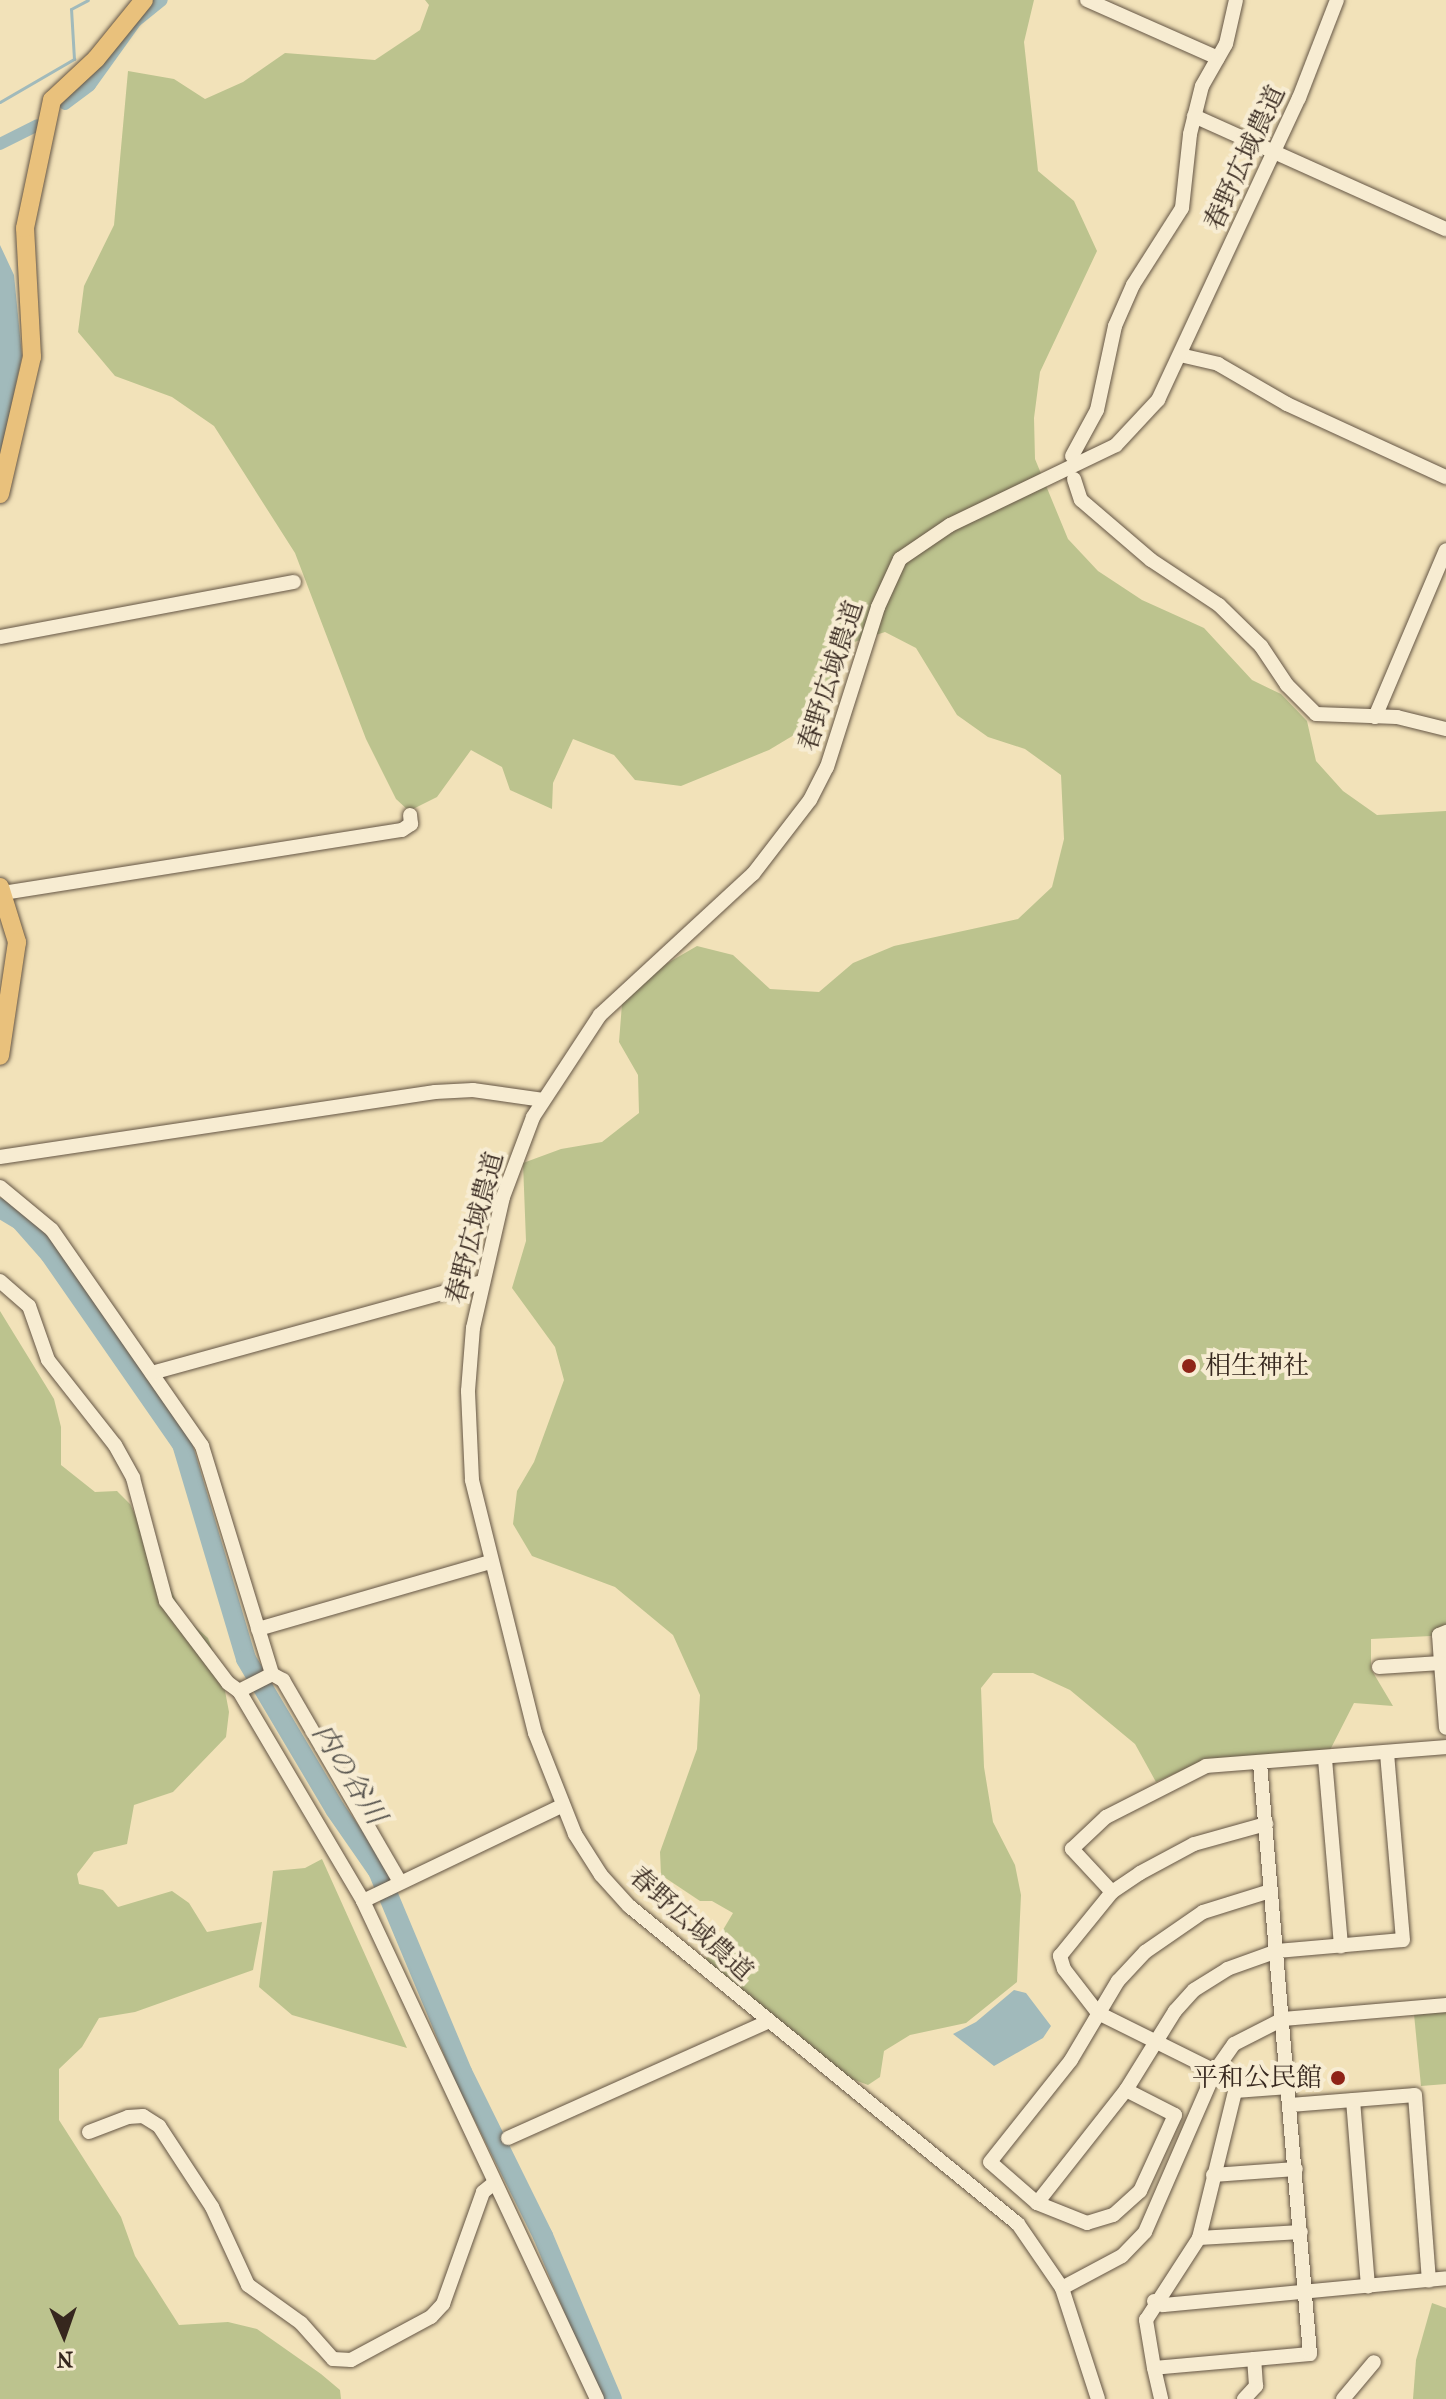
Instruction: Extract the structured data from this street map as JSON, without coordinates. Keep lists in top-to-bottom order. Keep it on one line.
{"streets":{"street":["春野広域農道"]},"water":["内の谷川"],"places":["相生神社","平和公民館"],"north":"bottom"}
